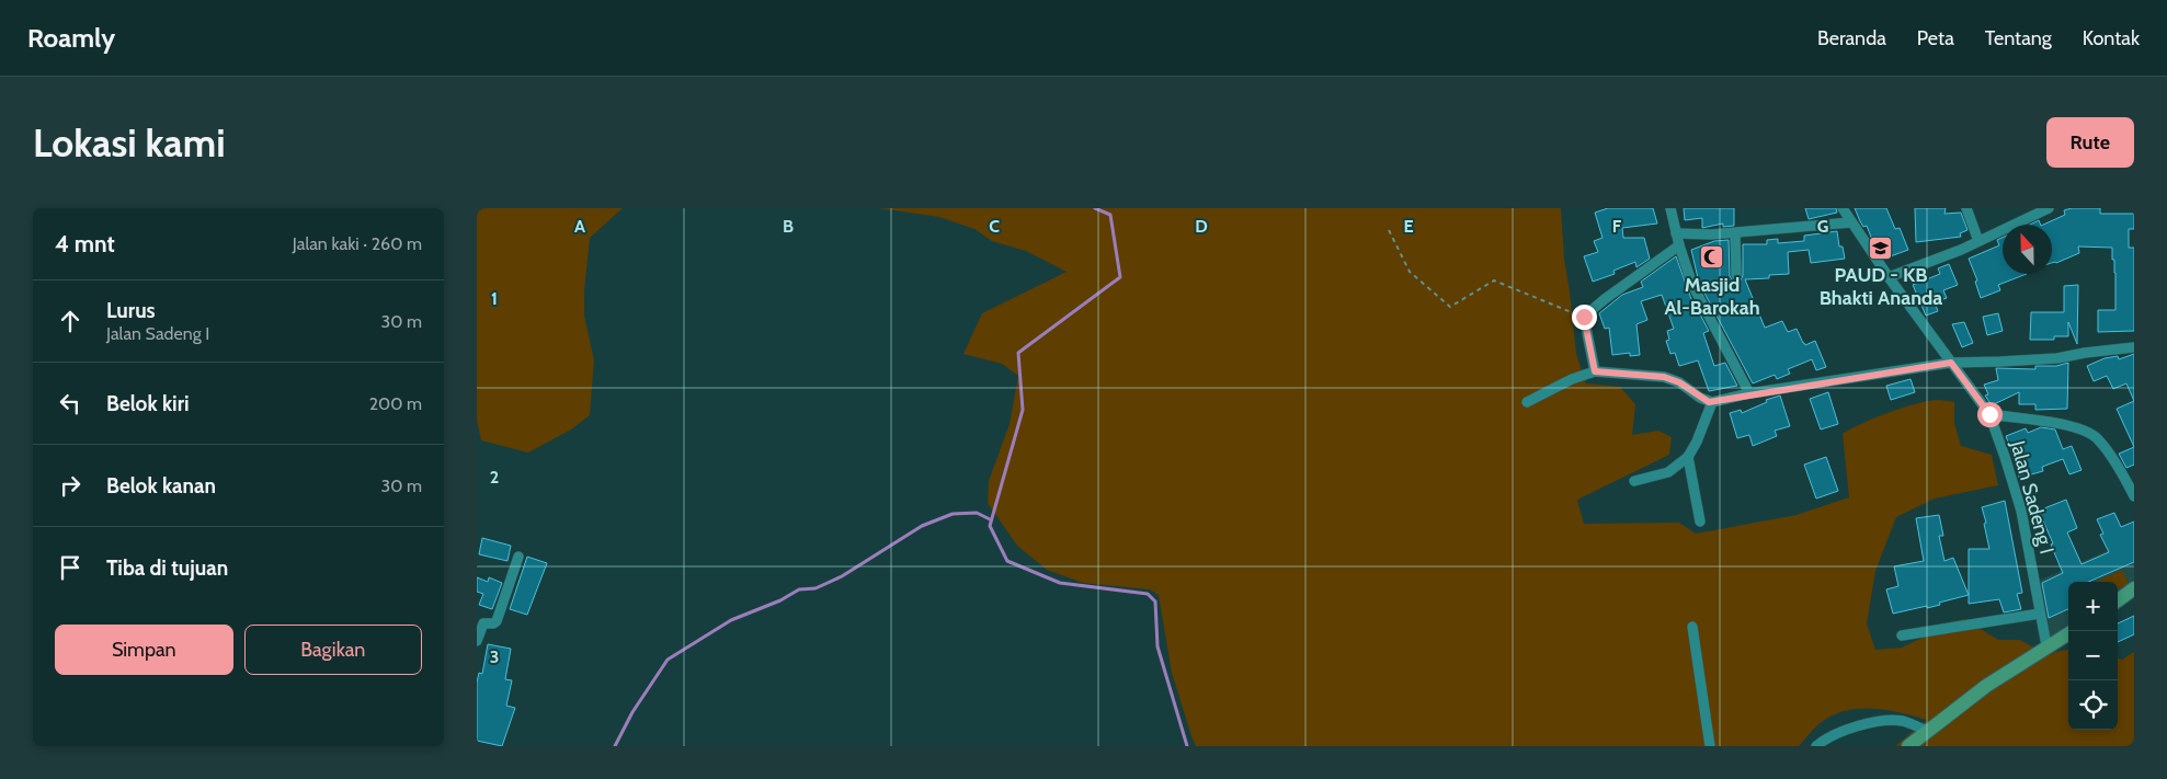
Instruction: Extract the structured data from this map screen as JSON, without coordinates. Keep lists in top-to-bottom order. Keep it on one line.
{"streets":{"street":["Jalan Sadeng I"]},"places":{"school or university":["PAUD - KB Bhakti Ananda"],"mosque":["Masjid Al-Barokah"]},"north":"top","page":{"header":"Roamly","nav":["Beranda","Peta","Tentang","Kontak"],"buttons":["Rute",["Simpan","Bagikan"]],"title":"Lokasi kami","heading":["4 mnt","Jalan kaki · 260 m"],"list":[["Lurus","Jalan Sadeng I","30 m"],["Belok kiri","200 m"],["Belok kanan","30 m"],"Tiba di tujuan"],"map_buttons":["+","−"]},"grid":{"columns":["A","B","C","D","E","F","G"],"rows":["1","2","3"]}}
